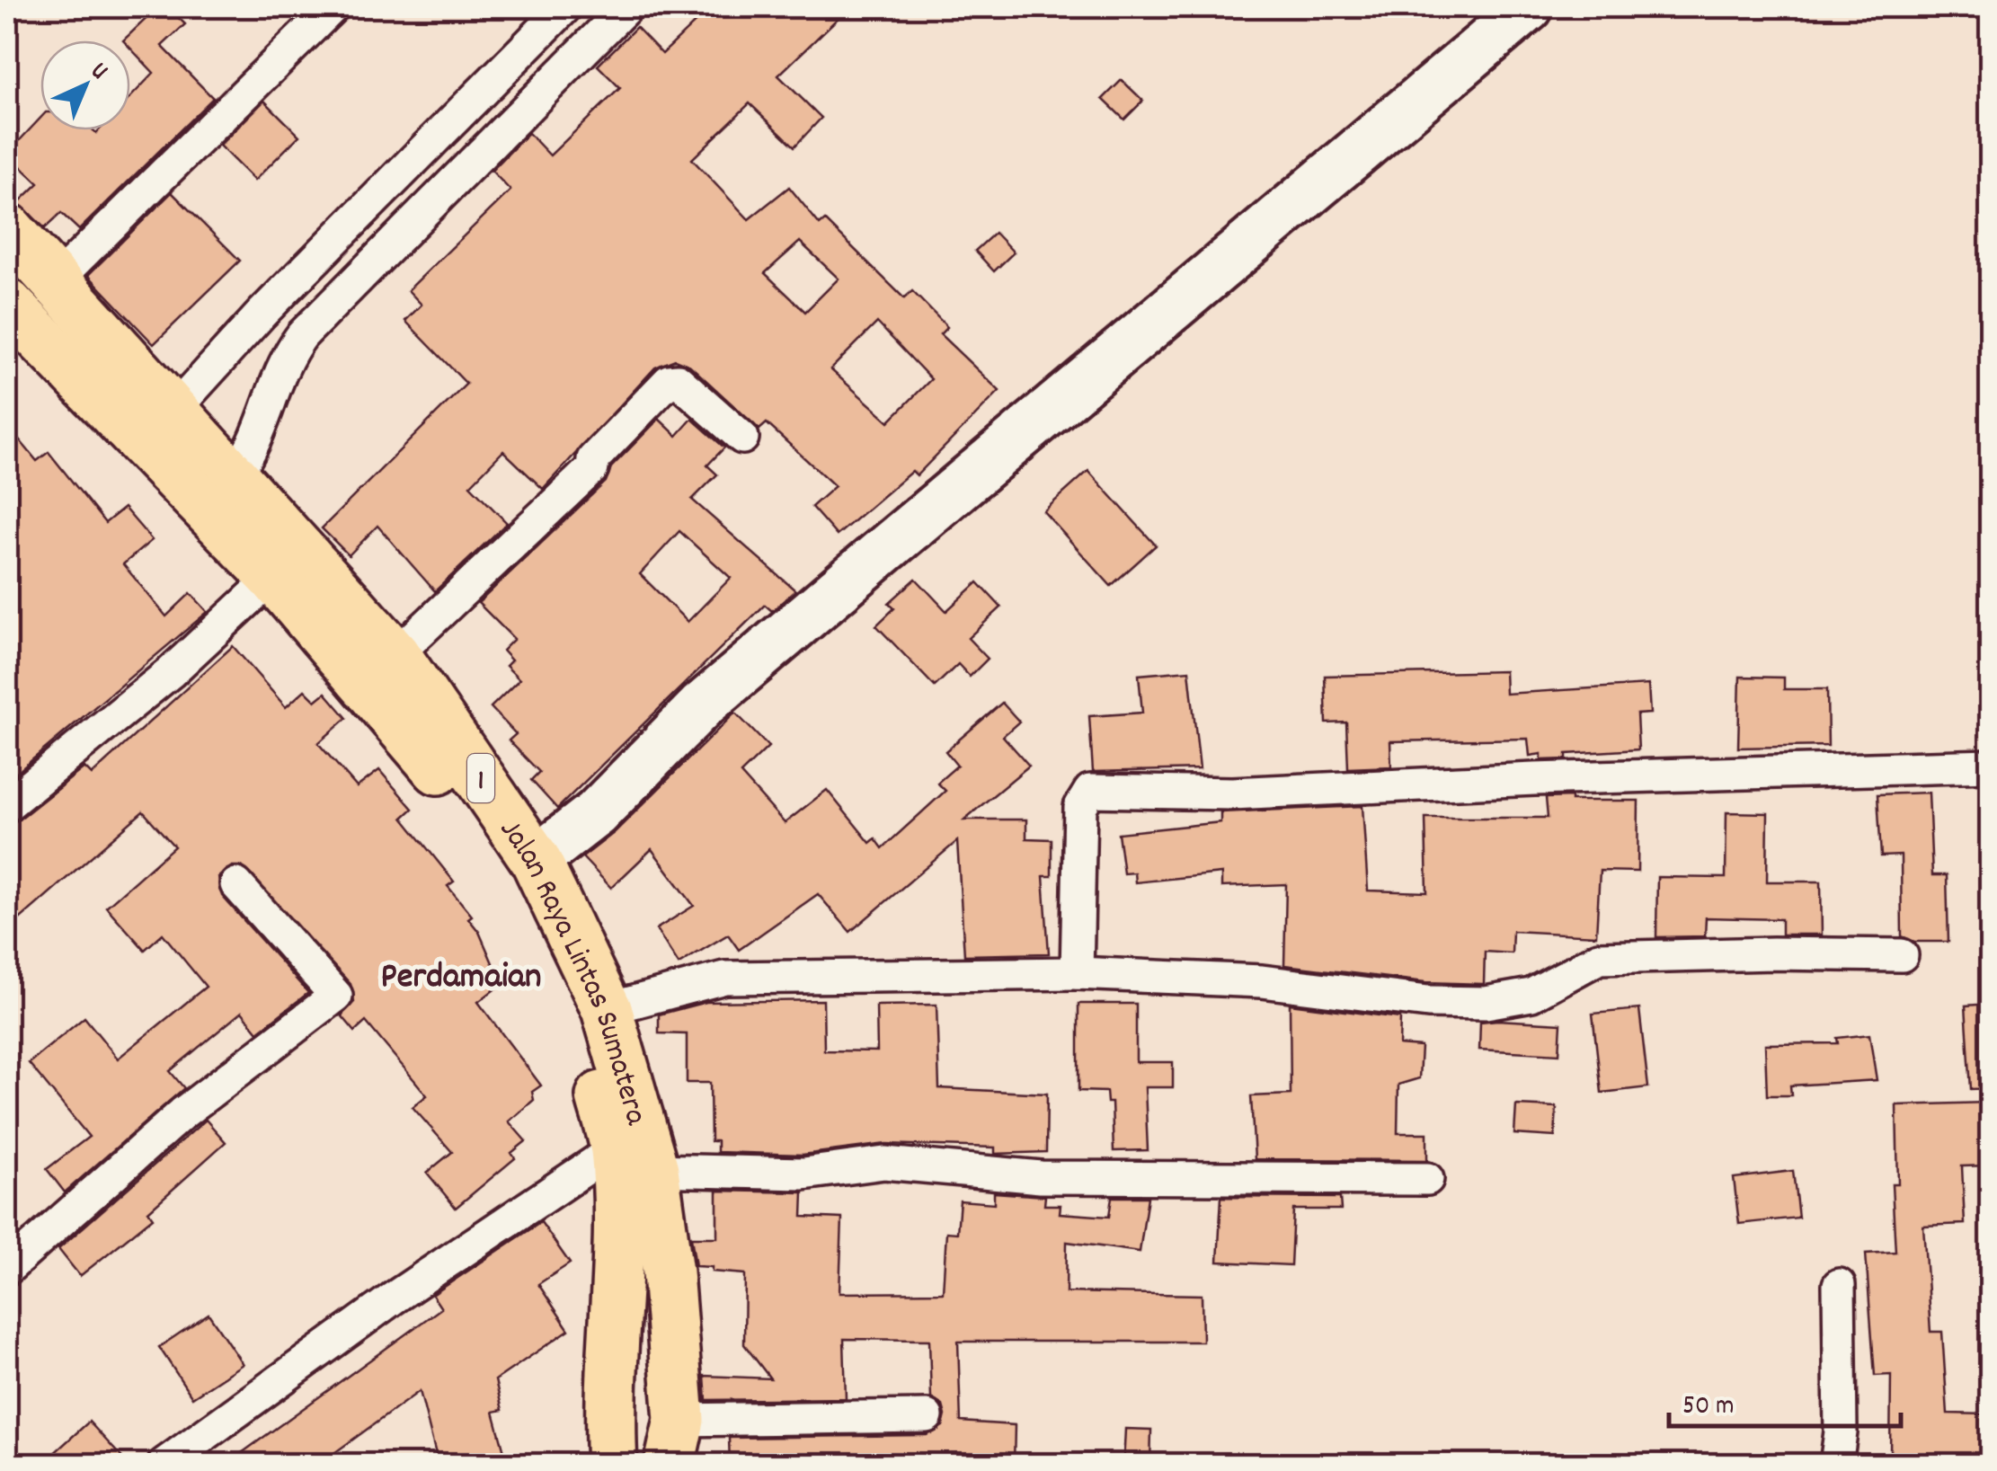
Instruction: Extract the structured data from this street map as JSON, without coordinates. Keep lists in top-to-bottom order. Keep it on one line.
{"streets":{"highway":["1","Jalan Raya Lintas Sumatera"]},"districts":["Perdamaian"],"scale_bar":"50 m","north":"top right"}
